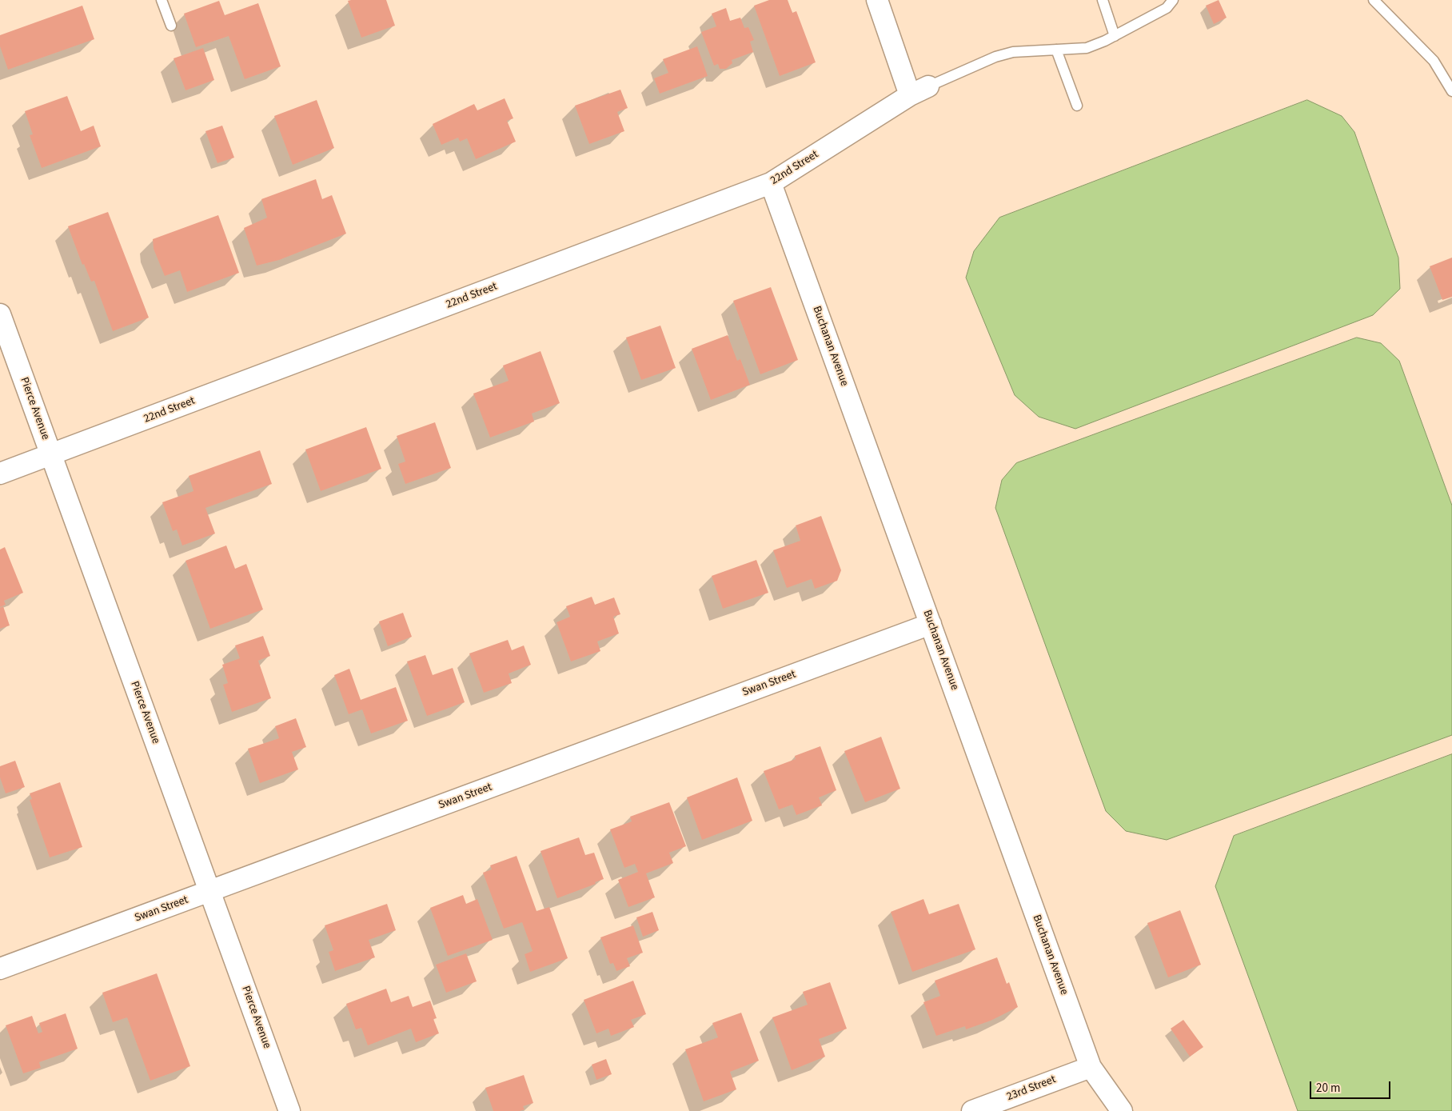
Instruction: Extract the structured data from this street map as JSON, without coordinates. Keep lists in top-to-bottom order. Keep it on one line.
{"streets":{"street":["22nd Street","Buchanan Avenue","Pierce Avenue","Swan Street","23rd Street"]},"crossings":[["22nd Street","Buchanan Avenue"],["22nd Street","Pierce Avenue"],["Buchanan Avenue","Swan Street"],["Buchanan Avenue","23rd Street"],["Pierce Avenue","Swan Street"]],"scale_bar":"20 m"}
